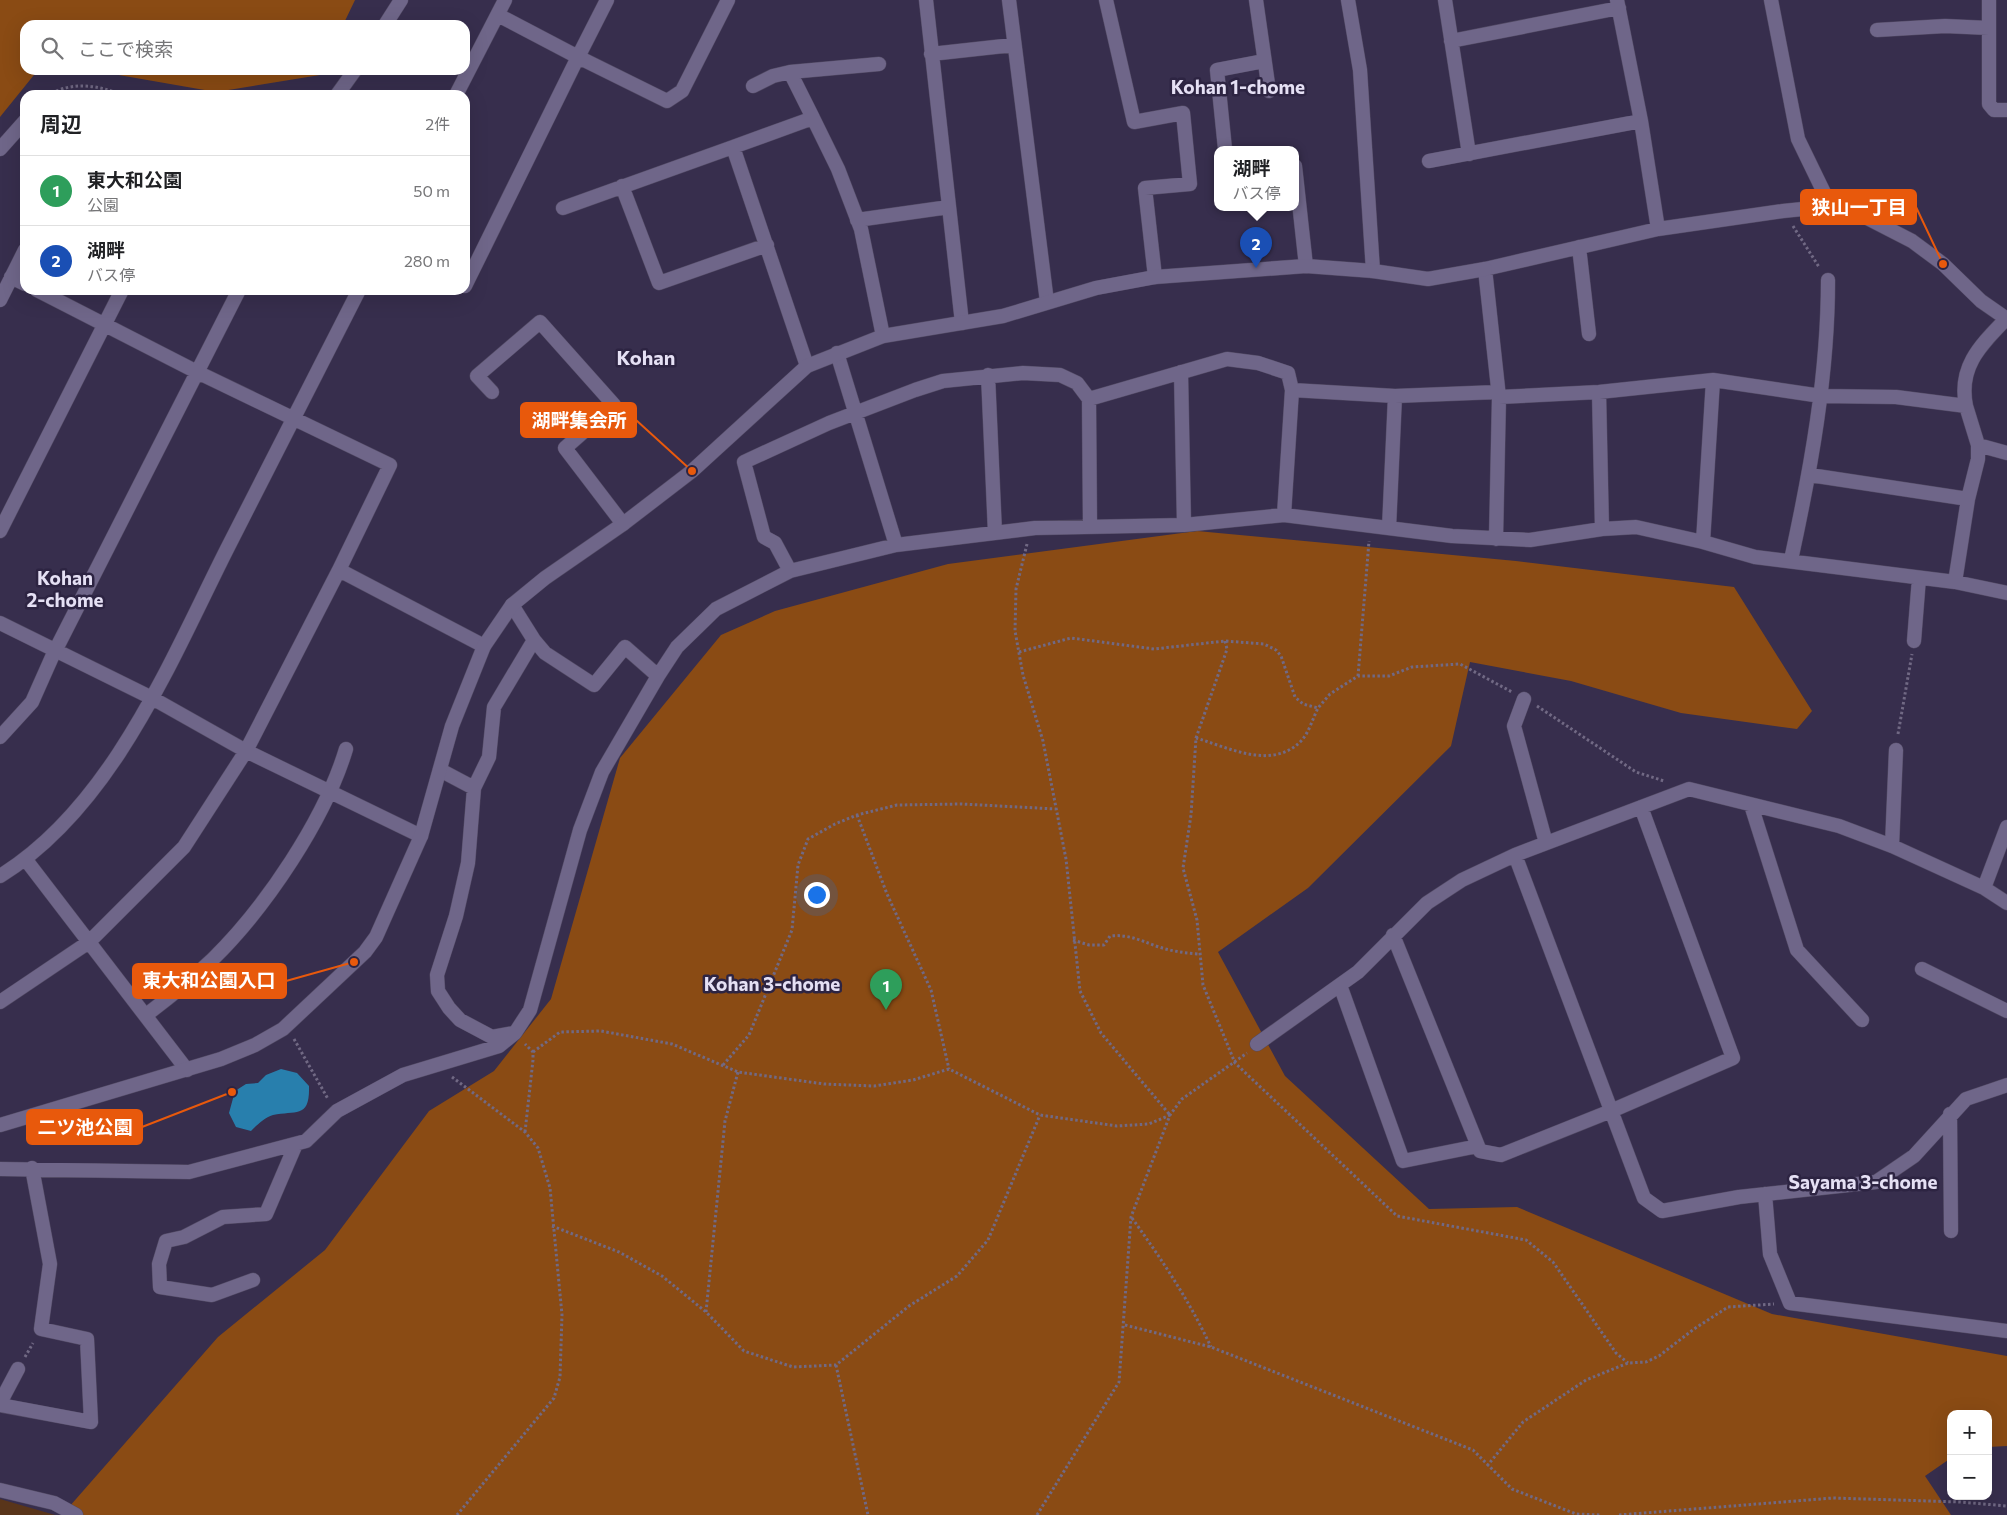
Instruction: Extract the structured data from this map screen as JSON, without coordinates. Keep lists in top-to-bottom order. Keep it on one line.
{"districts":["Kohan 1-chome","Kohan","Kohan 2-chome","Kohan 3-chome","Sayama 3-chome"],"places":["狭山一丁目","湖畔集会所","東大和公園入口","二ツ池公園"],"page":{"search":"ここで検索","heading":["周辺","2件"],"popup":["湖畔","バス停"],"list":[{"mark":"1","name":"東大和公園","note":"公園","value":"50 m"},{"mark":"2","name":"湖畔","note":"バス停","value":"280 m"}],"pins":["2","1"],"map_buttons":["+","−"]}}
